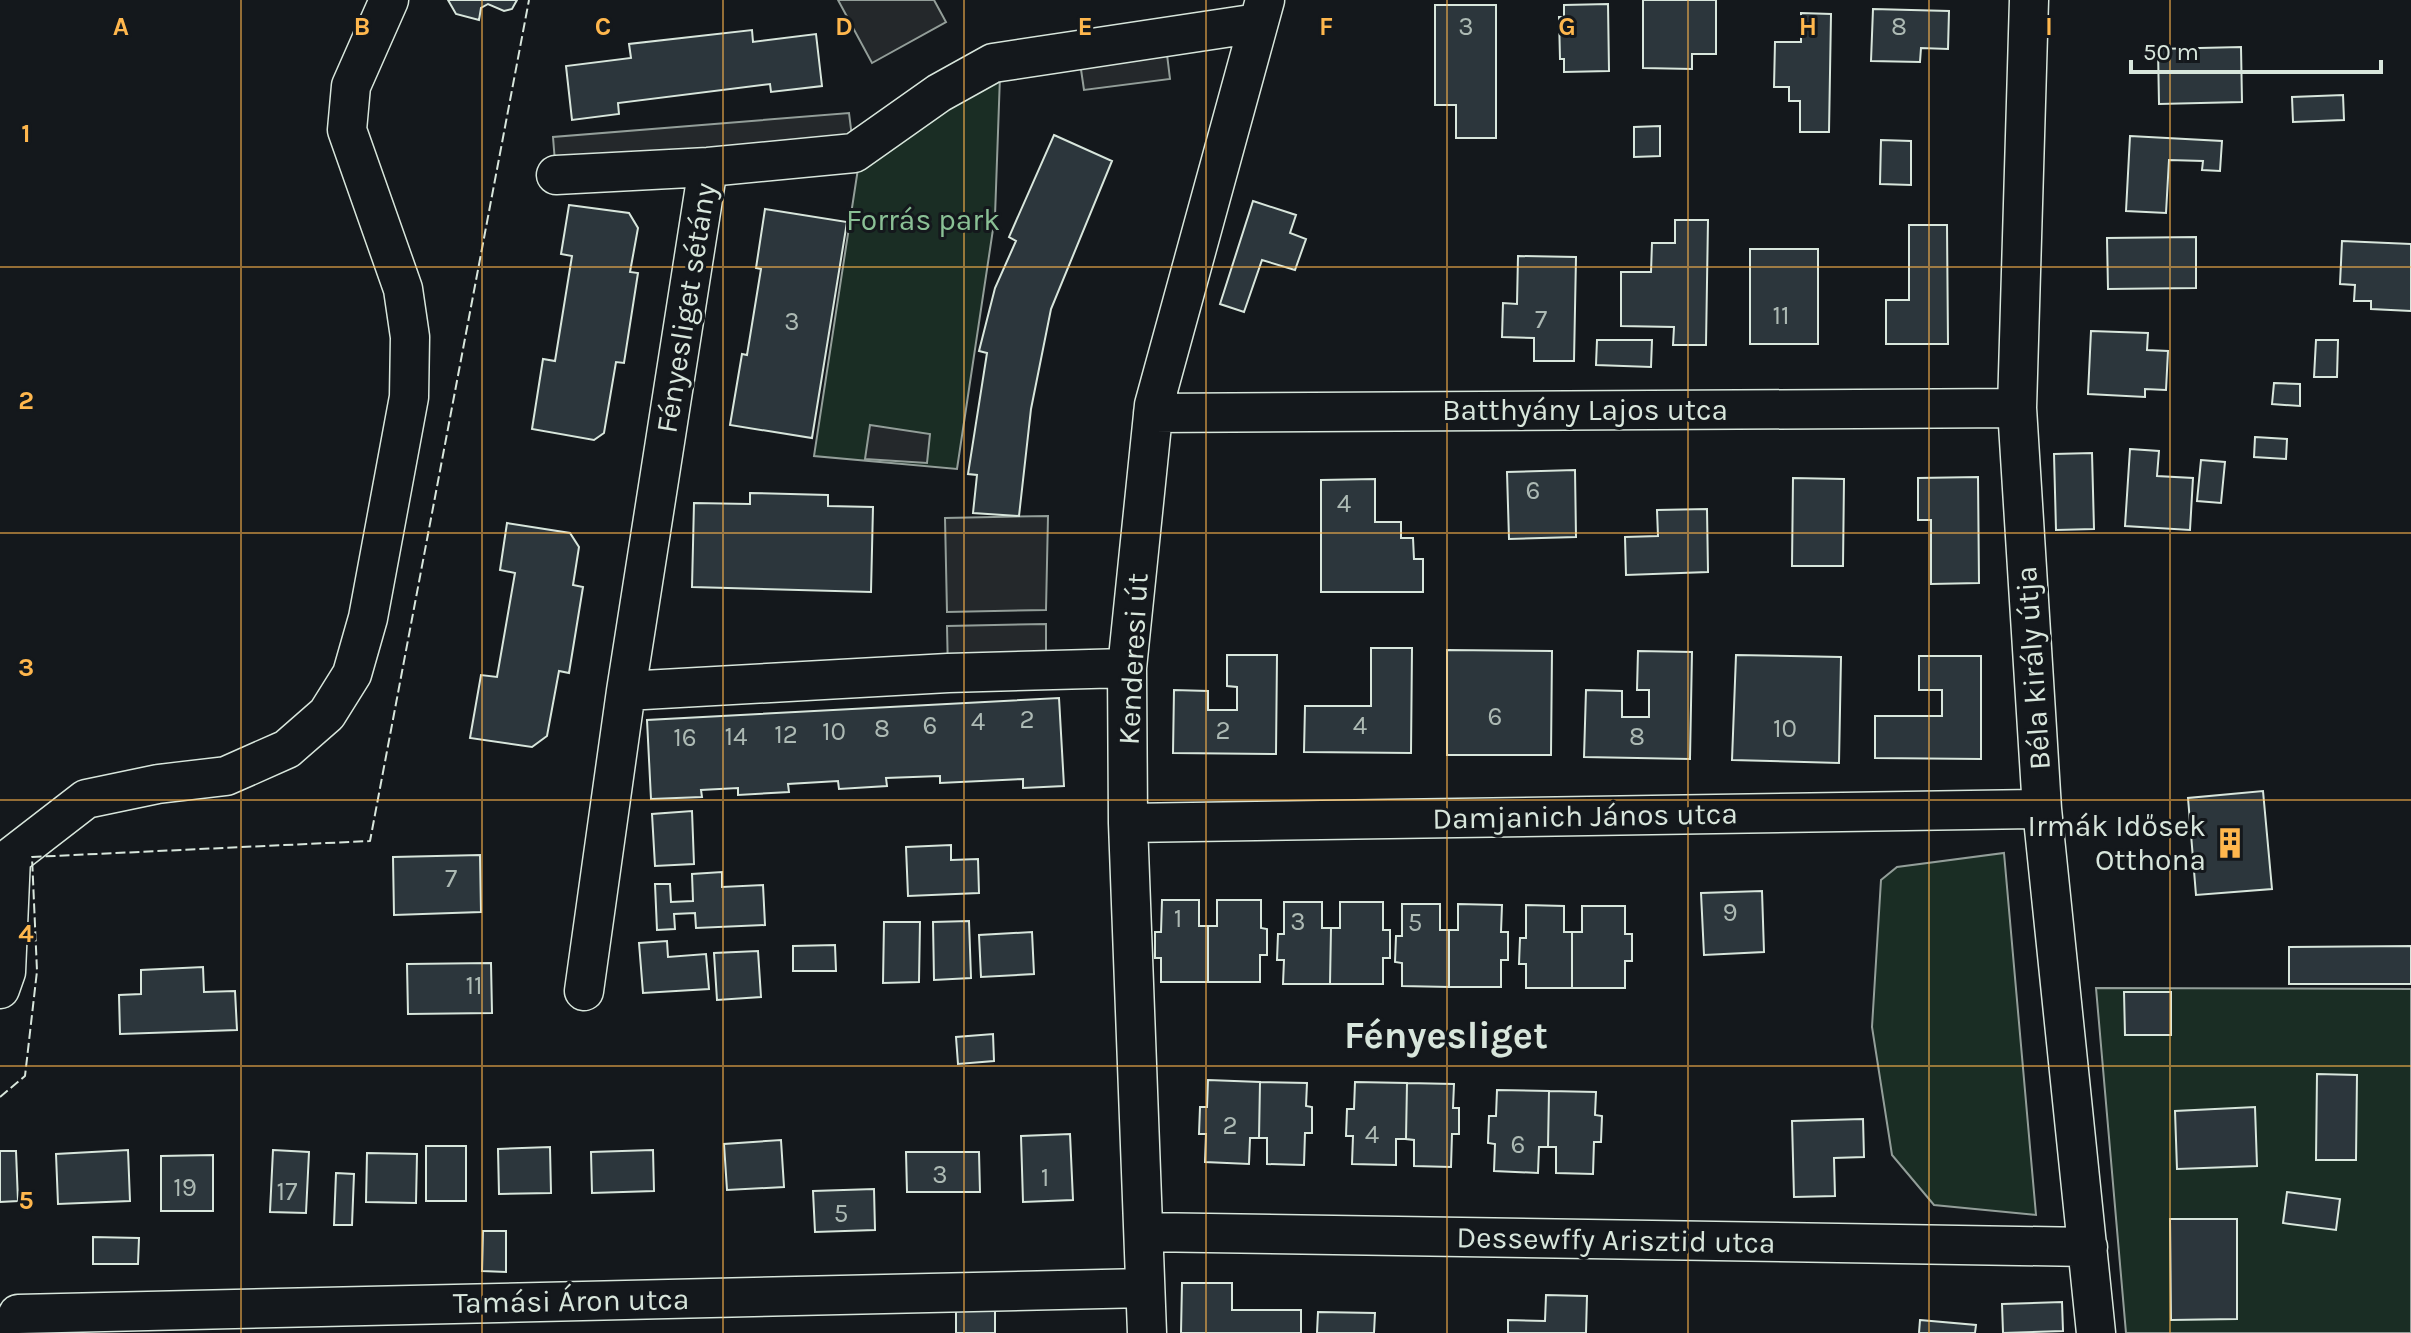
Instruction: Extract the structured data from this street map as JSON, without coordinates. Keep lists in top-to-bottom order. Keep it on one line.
{"streets":{"street":["Fényesliget sétány","Batthyány Lajos utca","Kenderesi út","Béla király útja","Damjanich János utca","Dessewffy Arisztid utca","Tamási Áron utca"]},"crossings":[["Fényesliget sétány","Kenderesi út"],["Batthyány Lajos utca","Kenderesi út"],["Batthyány Lajos utca","Béla király útja"],["Kenderesi út","Damjanich János utca"],["Kenderesi út","Dessewffy Arisztid utca"],["Kenderesi út","Tamási Áron utca"],["Béla király útja","Damjanich János utca"],["Béla király útja","Dessewffy Arisztid utca"]],"districts":["Fényesliget"],"parks":["Forrás park"],"places":{"building":["Irmák Idősek Otthona"]},"house_numbers":["3","8","11","7","3","6","4","6","2","4","6","4","8","10","2","10","12","14","8","16","7","9","1","3","5","11","2","4","6","3","1","19","17","5"],"scale_bar":"50 m","grid":{"columns":["A","B","C","D","E","F","G","H","I"],"rows":["1","2","3","4","5"]}}
